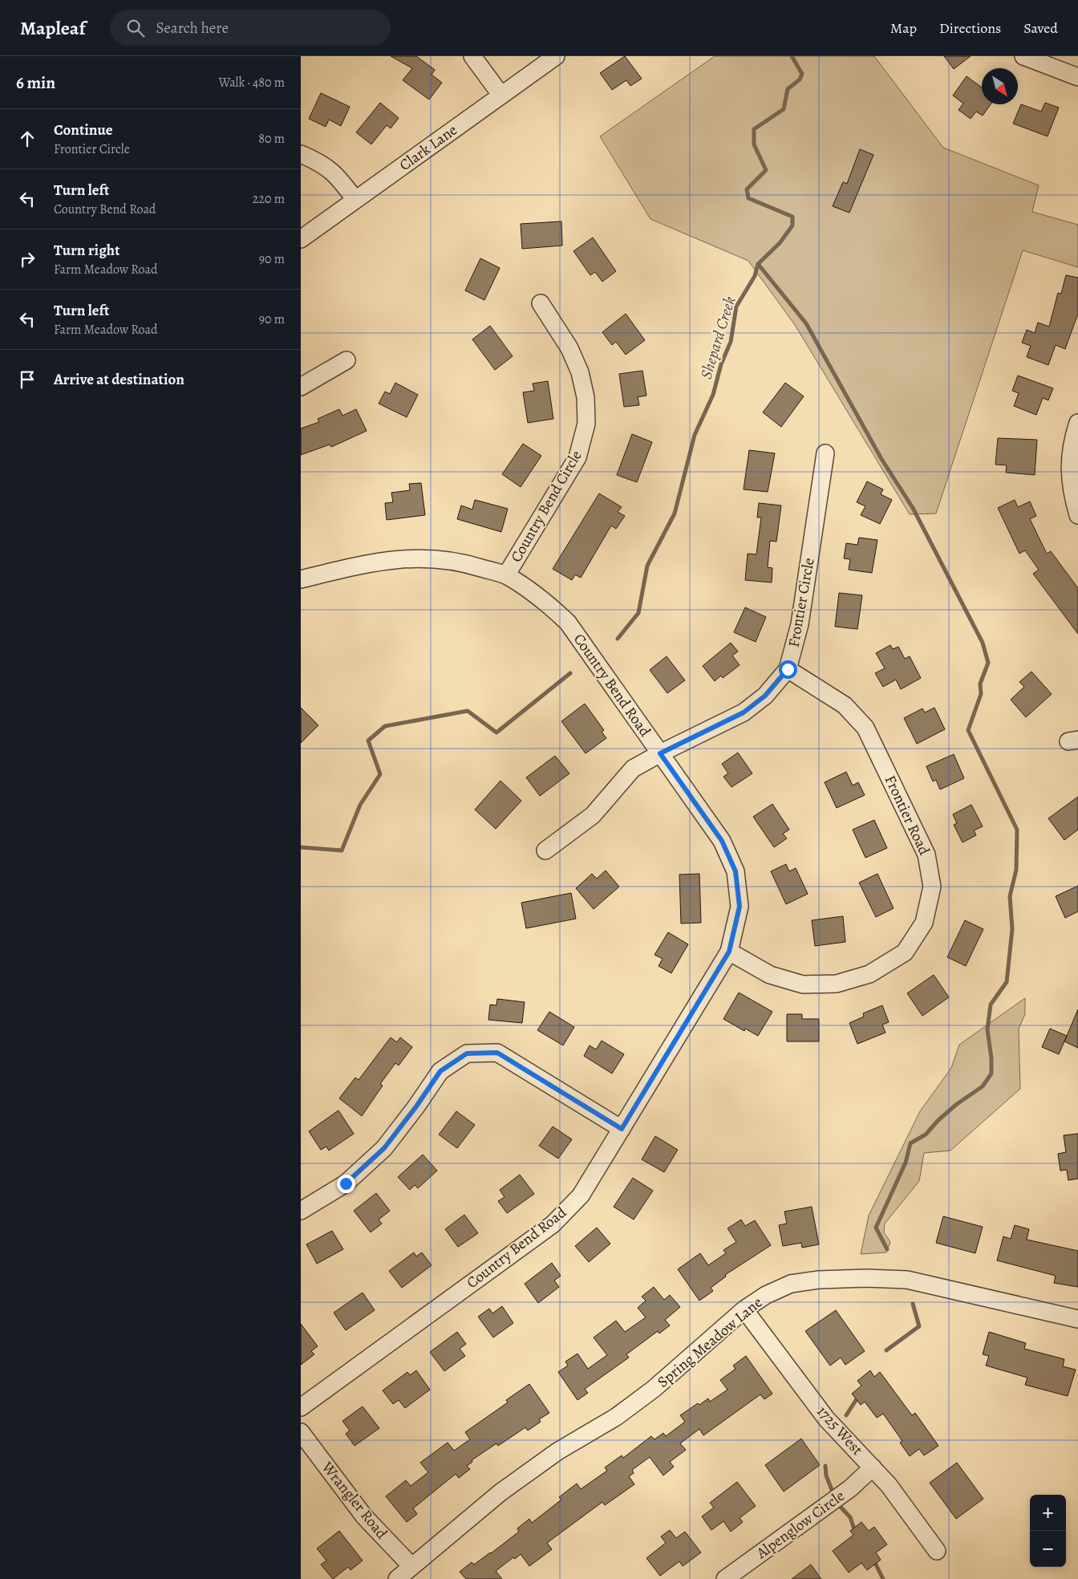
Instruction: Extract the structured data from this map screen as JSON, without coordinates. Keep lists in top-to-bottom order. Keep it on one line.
{"streets":{"street":["Clark Lane","Country Bend Circle","Frontier Circle","Country Bend Road","Frontier Road","Spring Meadow Lane","1725 West","Wrangler Road","Alpenglow Circle"]},"crossings":[["Country Bend Circle","Country Bend Road"],["Frontier Circle","Country Bend Road"],["Frontier Circle","Frontier Road"],["Country Bend Road","Frontier Road"],["Spring Meadow Lane","1725 West"],["Spring Meadow Lane","Wrangler Road"],["1725 West","Alpenglow Circle"]],"water":["Shepard Creek"],"north":"bottom right","page":{"header":"Mapleaf","search":"Search here","nav":["Map","Directions","Saved"],"heading":["6 min","Walk · 480 m"],"list":[["Continue","Frontier Circle","80 m"],["Turn left","Country Bend Road","220 m"],["Turn right","Farm Meadow Road","90 m"],["Turn left","Farm Meadow Road","90 m"],"Arrive at destination"],"map_buttons":["+","−"]}}
